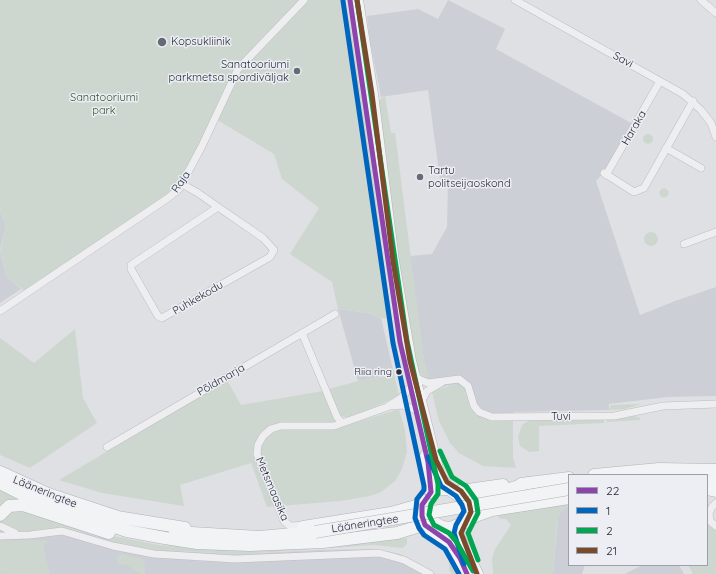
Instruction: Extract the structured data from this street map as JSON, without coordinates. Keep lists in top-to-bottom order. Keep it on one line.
{"streets":{"highway":["Lääneringtee"],"street":["Savi","Haraka","Raja","Puhkekodu","Põldmarja","Tuvi","Metsmaasika"]},"crossings":[["Savi","Haraka"],["Raja","Puhkekodu"],["Metsmaasika","Lääneringtee"]],"parks":["Sanatooriumi park"],"places":["Kopsukliinik","Sanatooriumi parkmetsa spordiväljak","Tartu politseijaoskond","Riia ring"],"lines":["transit line 22","transit line 2","transit line 21","transit line 1"],"legend":["22","1","2","21"]}
